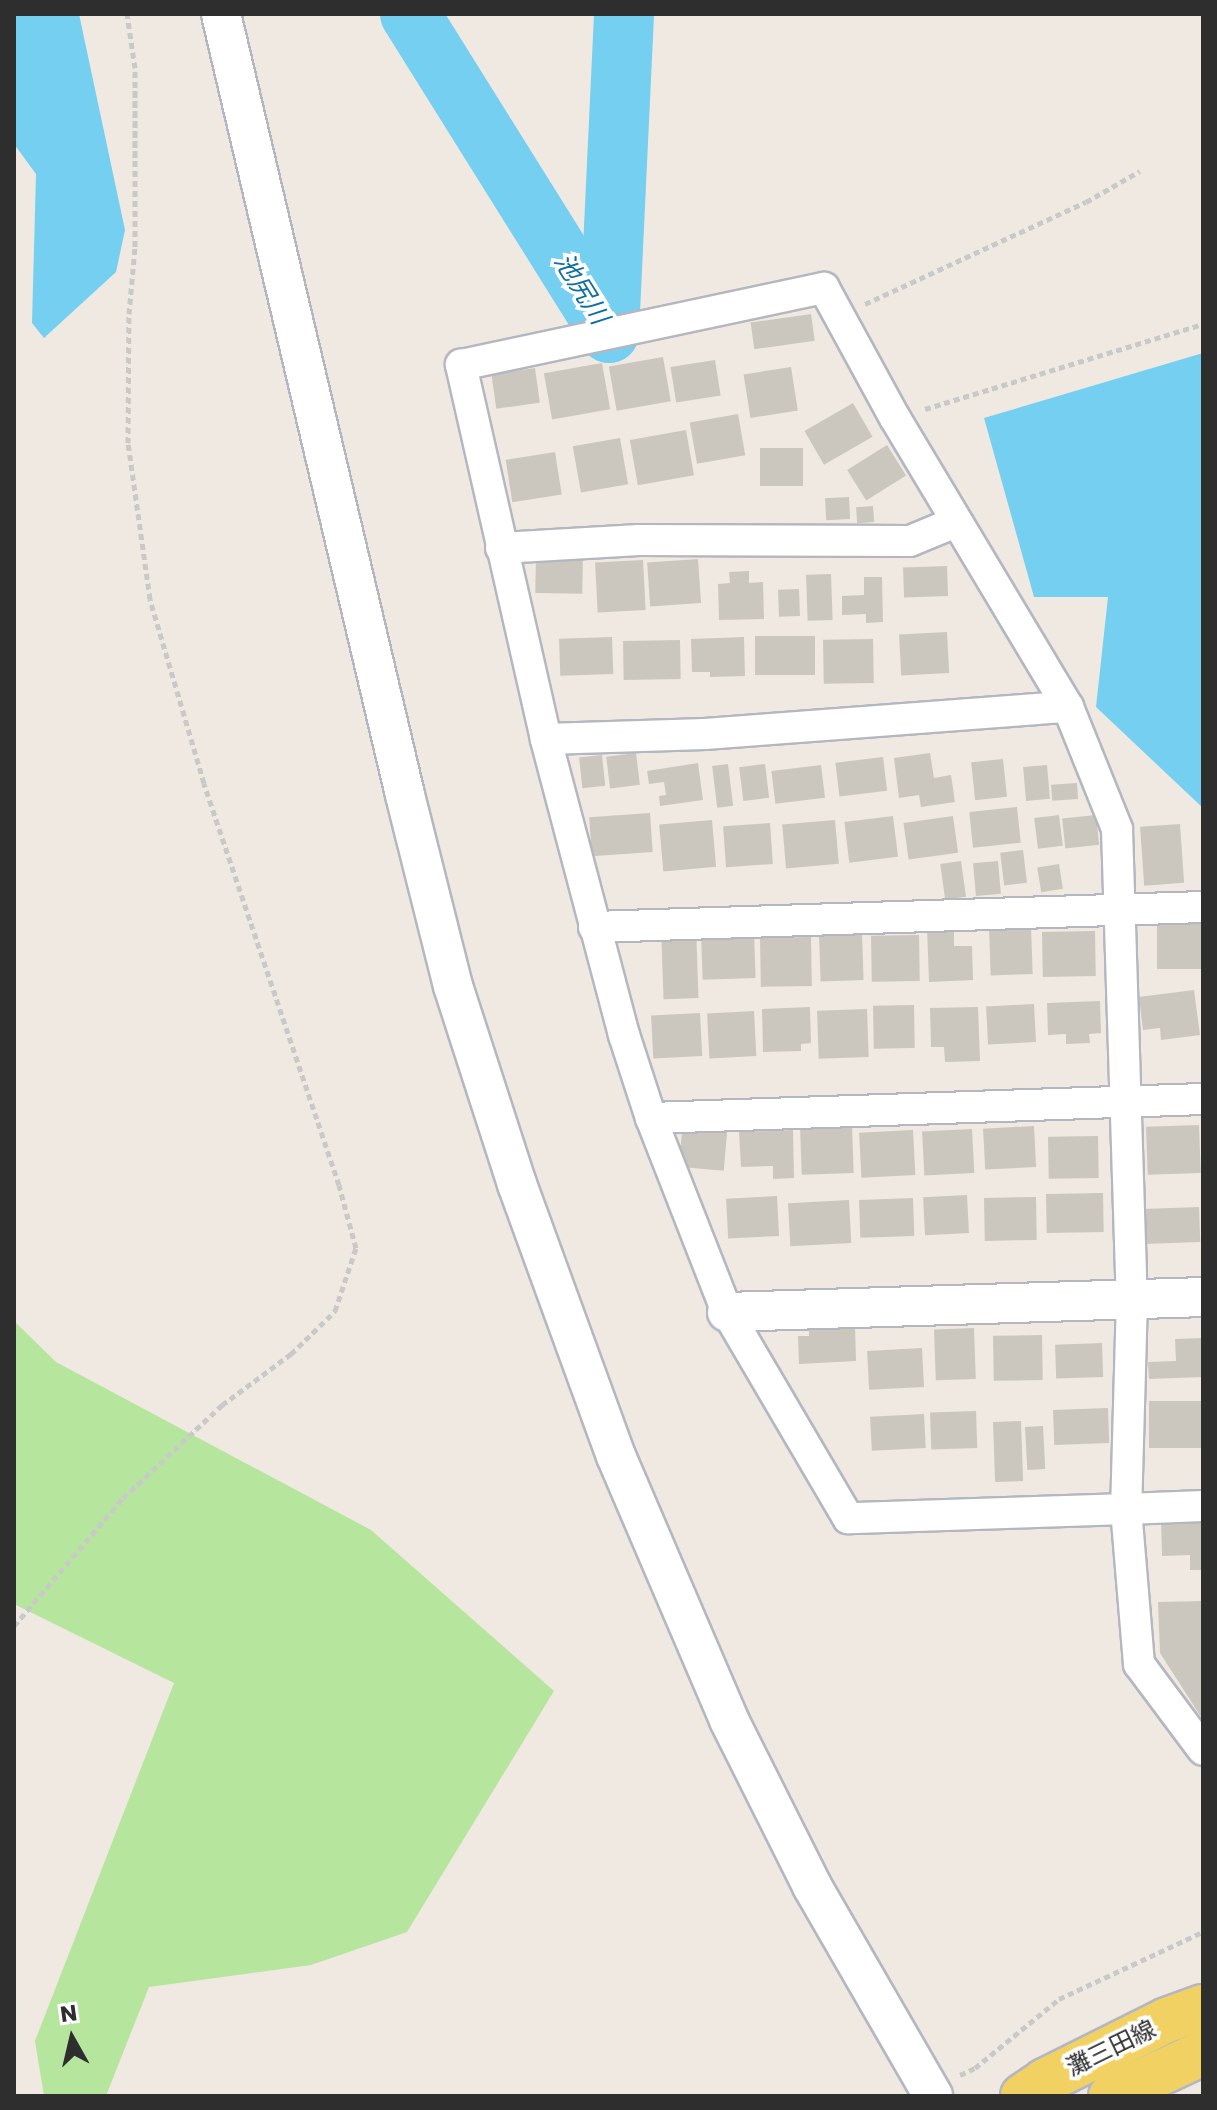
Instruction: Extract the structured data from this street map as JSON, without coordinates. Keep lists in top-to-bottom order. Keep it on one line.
{"streets":{"main road":["灘三田線"]},"water":["池尻川"],"north":"top"}
